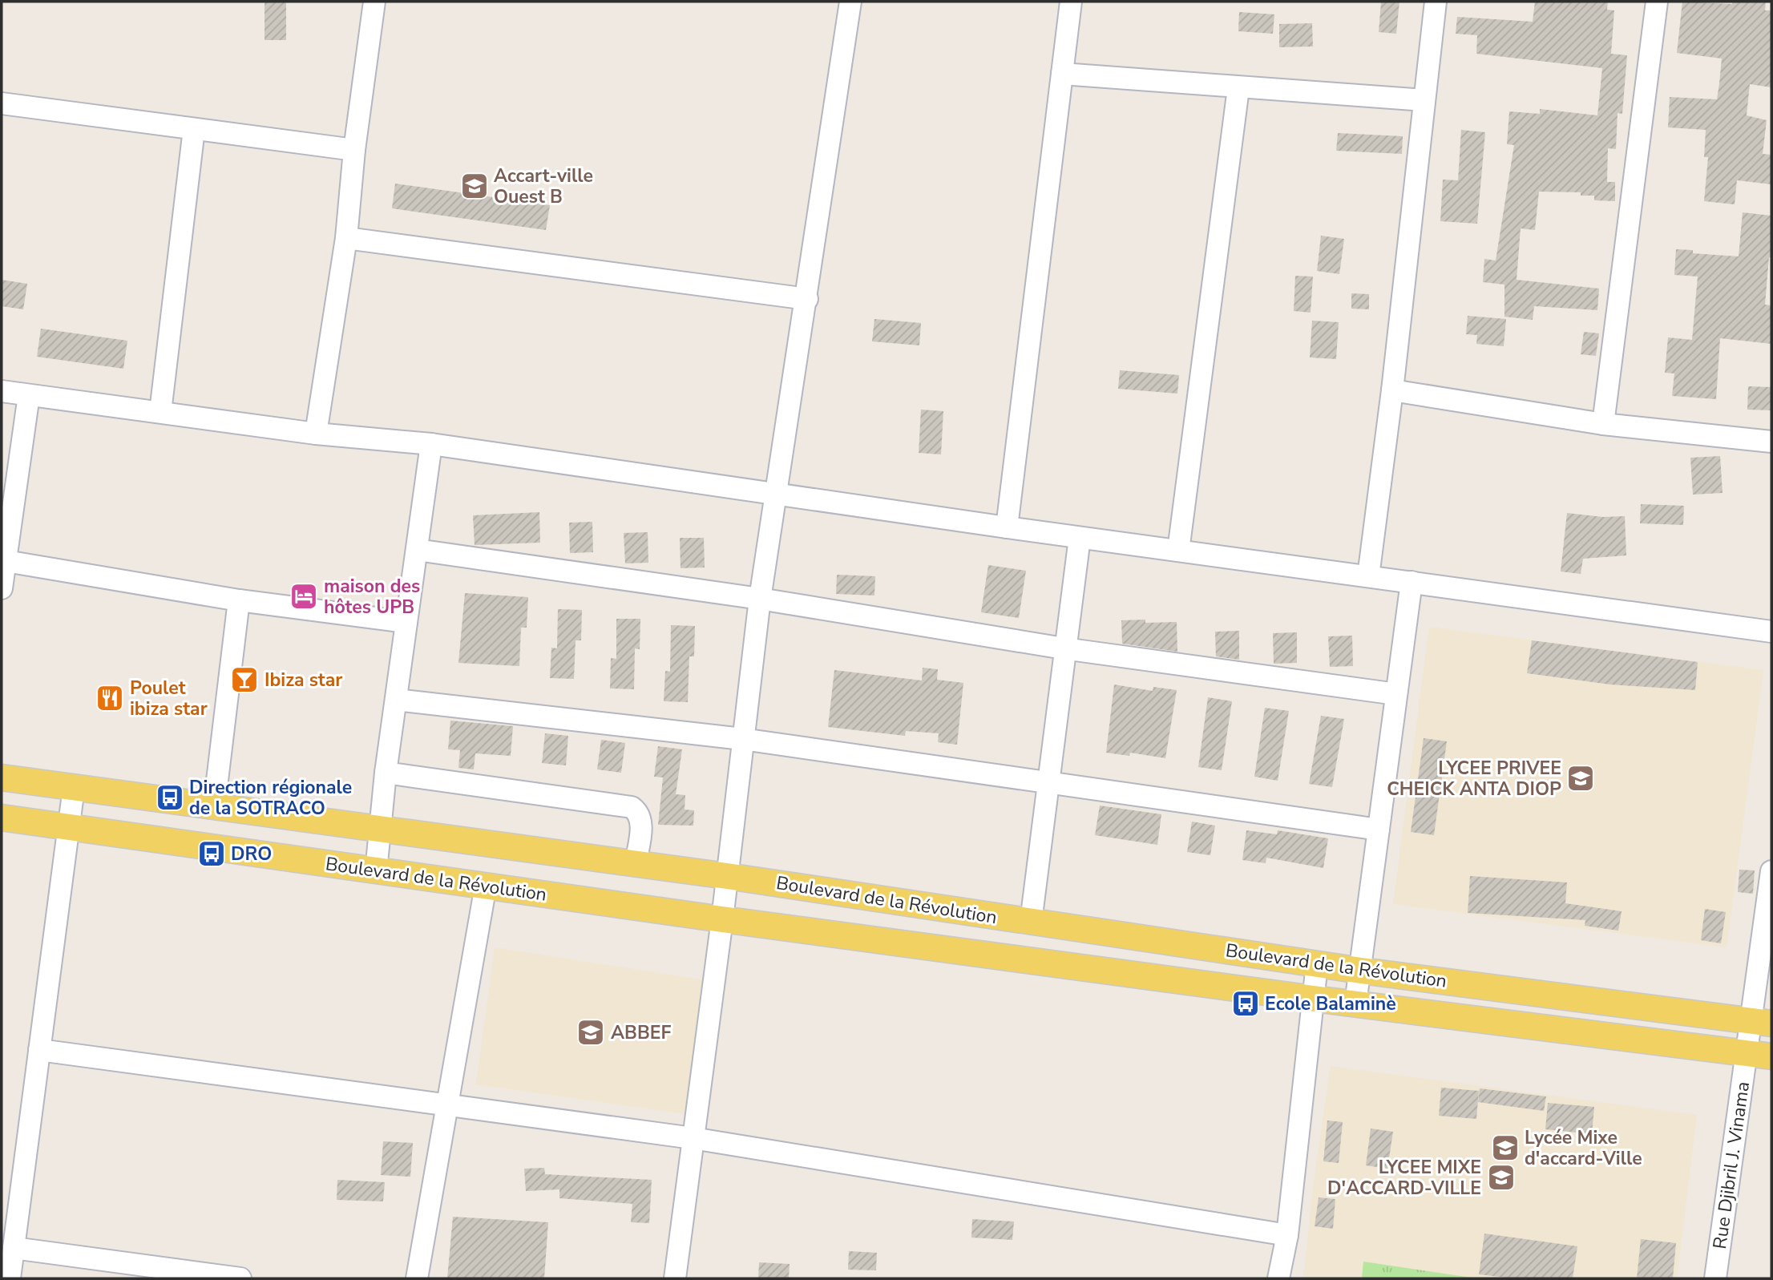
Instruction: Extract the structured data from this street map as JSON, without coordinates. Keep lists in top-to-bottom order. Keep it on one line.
{"streets":{"main road":["Boulevard de la Révolution"],"street":["Rue Djibril J. Vinama"]},"crossings":[["Boulevard de la Révolution","Rue Djibril J. Vinama"]],"places":{"school or university":["Accart-ville Ouest B","LYCEE PRIVEE CHEICK ANTA DIOP","ABBEF","Lycée Mixe d'accard-Ville","LYCEE MIXE D'ACCARD-VILLE"],"hotel":["maison des hôtes UPB"],"bar":["Ibiza star"],"restaurant":["Poulet ibiza star"],"bus stop":["Direction régionale de la SOTRACO","DRO","Ecole Balaminè"]}}
